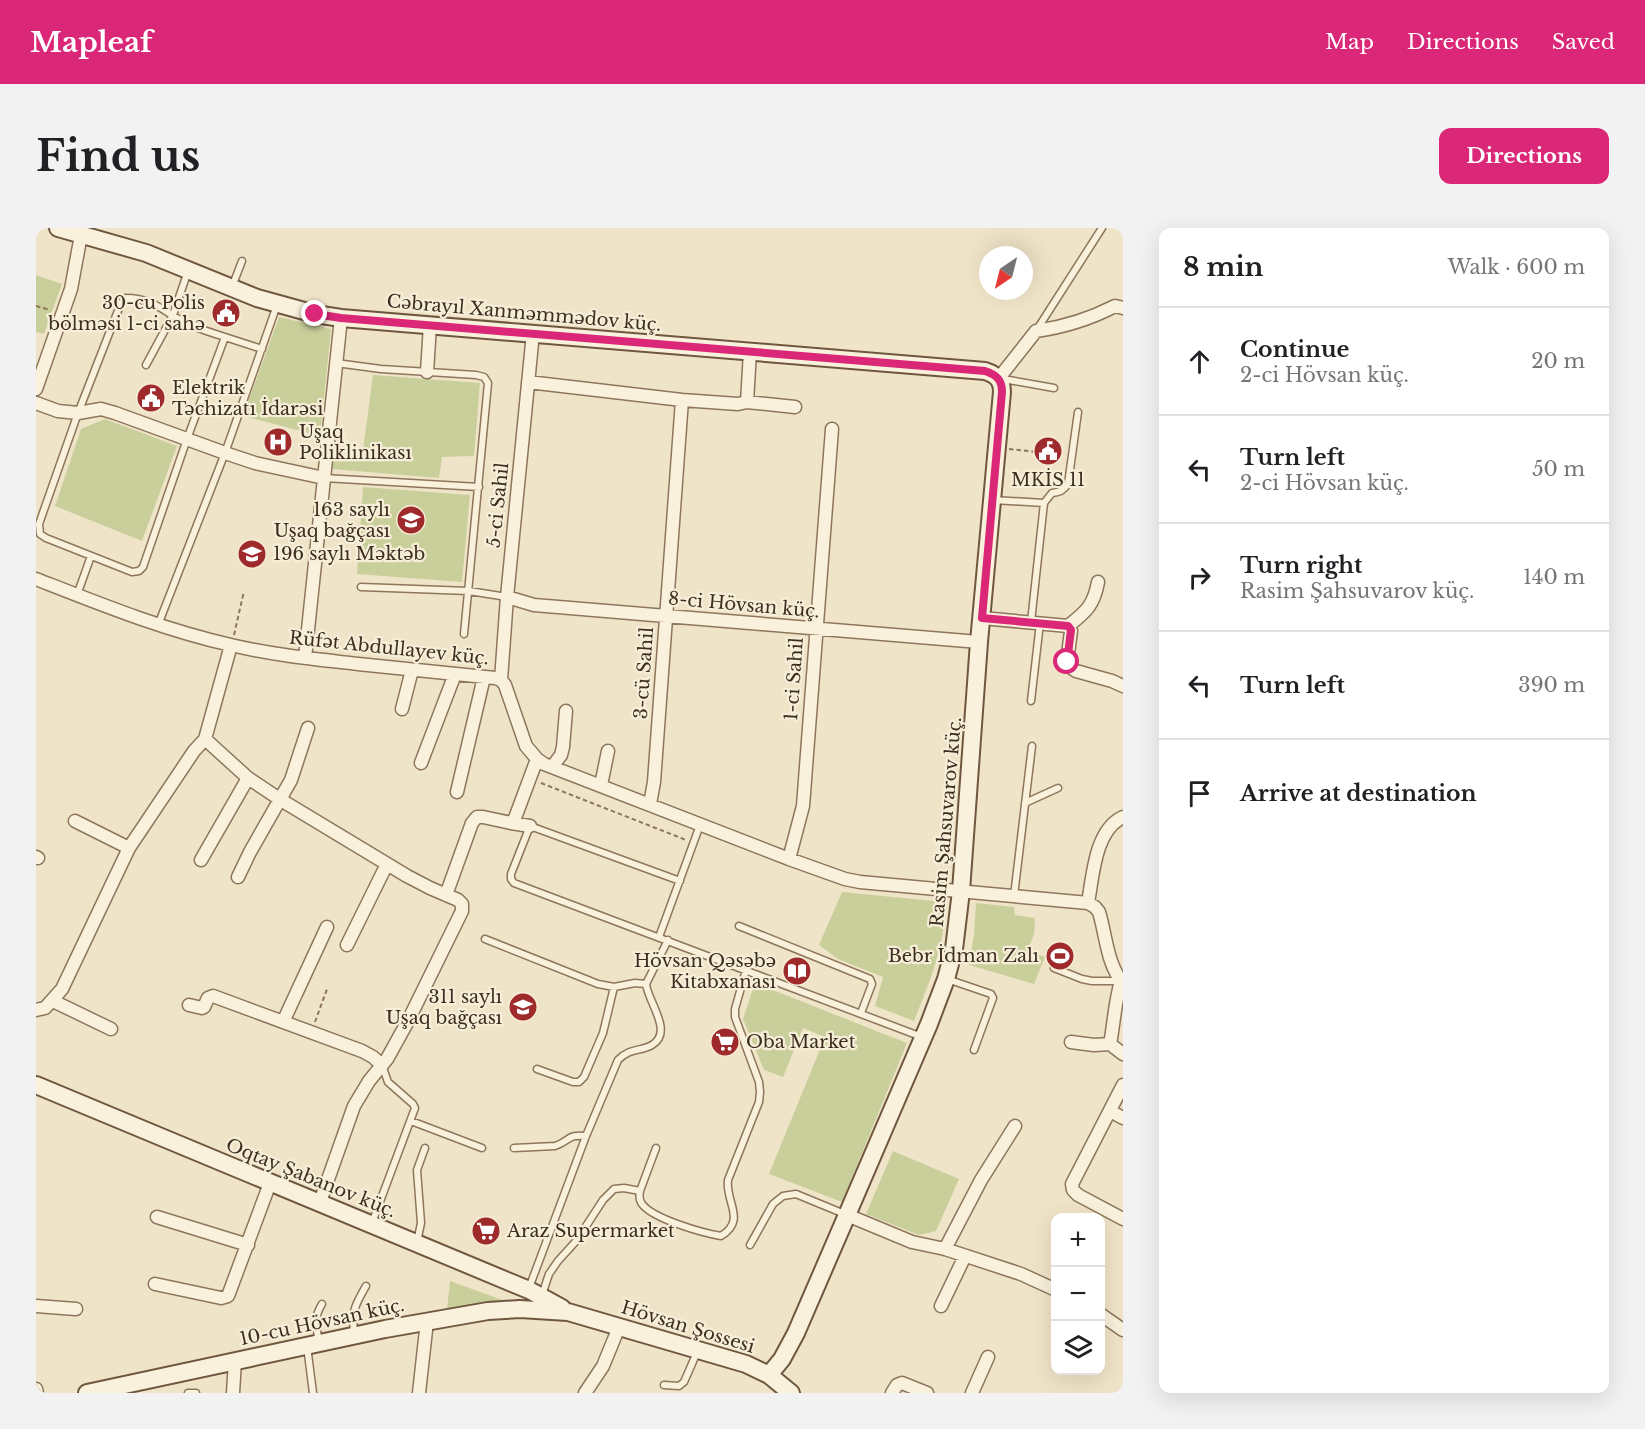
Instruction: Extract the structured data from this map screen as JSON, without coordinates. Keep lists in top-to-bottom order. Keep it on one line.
{"streets":{"street":["Cəbrayıl Xanməmmədov küç.","5-ci Sahil","8-ci Hövsan küç.","Rüfət Abdullayev küç.","3-cü Sahil","1-ci Sahil","Rasim Şahsuvarov küç.","Oqtay Şabanov küç.","10-cu Hövsan küç.","Hövsan Şossesi"]},"crossings":[["Cəbrayıl Xanməmmədov küç.","5-ci Sahil"],["Cəbrayıl Xanməmmədov küç.","Rasim Şahsuvarov küç."],["5-ci Sahil","8-ci Hövsan küç."],["5-ci Sahil","Rüfət Abdullayev küç."],["8-ci Hövsan küç.","3-cü Sahil"],["8-ci Hövsan küç.","1-ci Sahil"],["8-ci Hövsan küç.","Rasim Şahsuvarov küç."],["Rasim Şahsuvarov küç.","Hövsan Şossesi"],["Oqtay Şabanov küç.","10-cu Hövsan küç."],["Oqtay Şabanov küç.","Hövsan Şossesi"],["10-cu Hövsan küç.","Hövsan Şossesi"]],"places":{"public building":["30-cu Polis bölməsi 1-ci sahə","Elektrik Təchizatı İdarəsi","MKİS 11"],"hospital":["Uşaq Poliklinikası"],"school or university":["163 saylı Uşaq bağçası","196 saylı Məktəb","311 saylı Uşaq bağçası"],"sports":["Bebr İdman Zalı"],"library":["Hövsan Qəsəbə Kitabxanası"],"supermarket":["Oba Market","Araz Supermarket"]},"north":"bottom left","page":{"header":"Mapleaf","nav":["Map","Directions","Saved"],"buttons":"Directions","title":"Find us","heading":["8 min","Walk · 600 m"],"list":[["Continue","2-ci Hövsan küç.","20 m"],["Turn left","2-ci Hövsan küç.","50 m"],["Turn right","Rasim Şahsuvarov küç.","140 m"],["Turn left","390 m"],"Arrive at destination"],"map_buttons":["+","−"]}}
